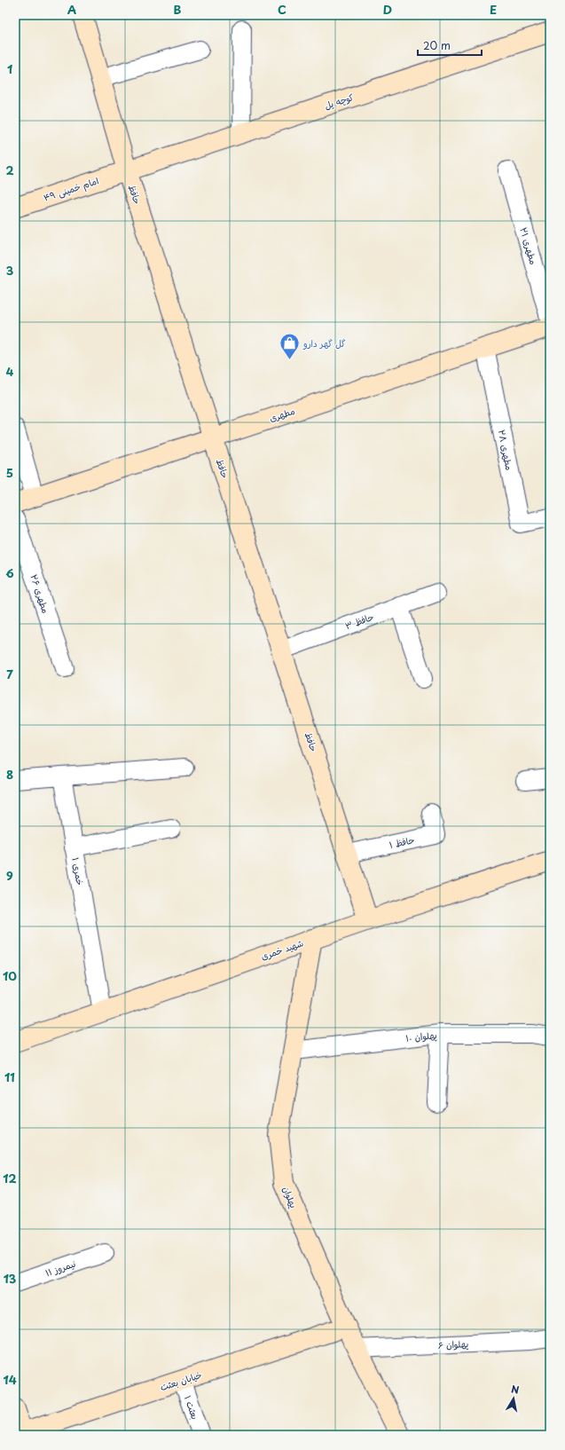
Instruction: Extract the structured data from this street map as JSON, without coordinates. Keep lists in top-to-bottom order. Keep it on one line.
{"streets":{"street":["کوچه یل","امام خمینی ۴۹","حافظ","مطهری ۲۱","مطهری","مطهری ۲۸","مطهری ۲۶","حافظ ۳","حافظ ۱","خمری ۱","شهید خمری","پهلوان ۱۰","پهلوان","نیمروز ۱۱","پهلوان ۶","خیابان بعثت","بعثت ۱"]},"crossings":[["کوچه یل","امام خمینی ۴۹"],["کوچه یل","حافظ"],["امام خمینی ۴۹","حافظ"],["حافظ","مطهری"],["حافظ","حافظ ۳"],["حافظ","حافظ ۱"],["حافظ","شهید خمری"],["مطهری","مطهری ۲۸"],["خمری ۱","شهید خمری"],["شهید خمری","پهلوان"],["پهلوان ۱۰","پهلوان"],["پهلوان","پهلوان ۶"],["پهلوان","خیابان بعثت"],["خیابان بعثت","بعثت ۱"]],"places":{"shop":["گل گهر دارو"]},"scale_bar":"20 m","north":"top","grid":{"columns":["A","B","C","D","E"],"rows":["1","2","3","4","5","6","7","8","9","10","11","12","13","14"]}}
